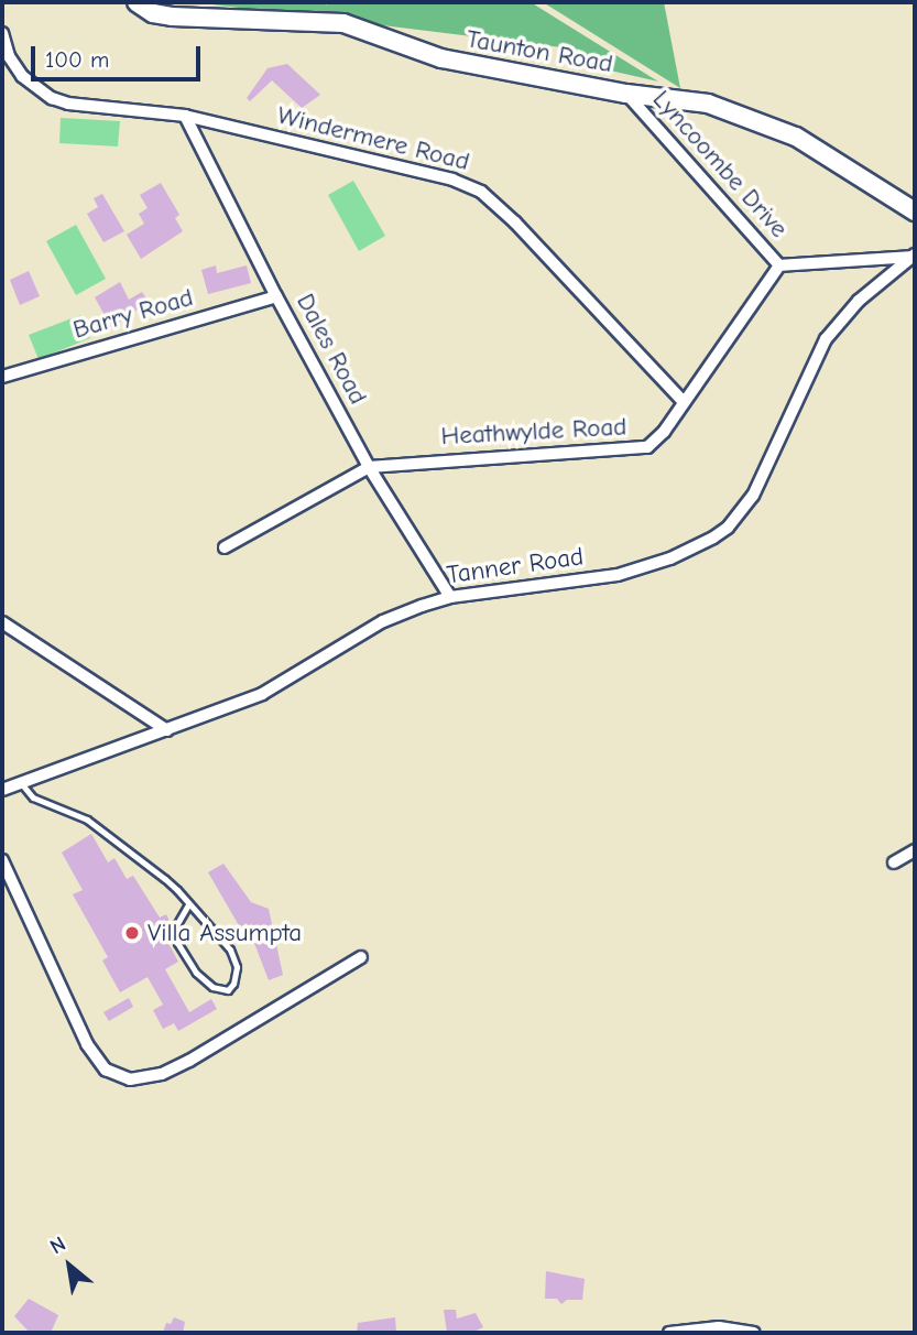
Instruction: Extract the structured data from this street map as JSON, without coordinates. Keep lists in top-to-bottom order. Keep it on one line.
{"streets":{"street":["Taunton Road","Windermere Road","Lyncoombe Drive","Barry Road","Dales Road","Heathwylde Road","Tanner Road"]},"crossings":[["Taunton Road","Lyncoombe Drive"],["Windermere Road","Dales Road"],["Windermere Road","Heathwylde Road"],["Lyncoombe Drive","Heathwylde Road"],["Barry Road","Dales Road"],["Dales Road","Heathwylde Road"],["Dales Road","Tanner Road"]],"places":["Villa Assumpta"],"scale_bar":"100 m","north":"top left"}
